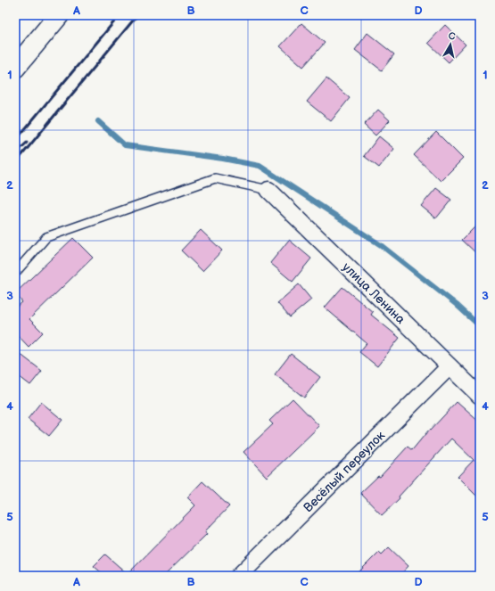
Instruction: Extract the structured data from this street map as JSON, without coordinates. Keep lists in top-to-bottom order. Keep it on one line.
{"streets":{"street":["улица Ленина","Весёлый переулок"]},"crossings":[["улица Ленина","Весёлый переулок"]],"north":"top","grid":{"columns":["A","B","C","D"],"rows":["1","2","3","4","5"]}}
